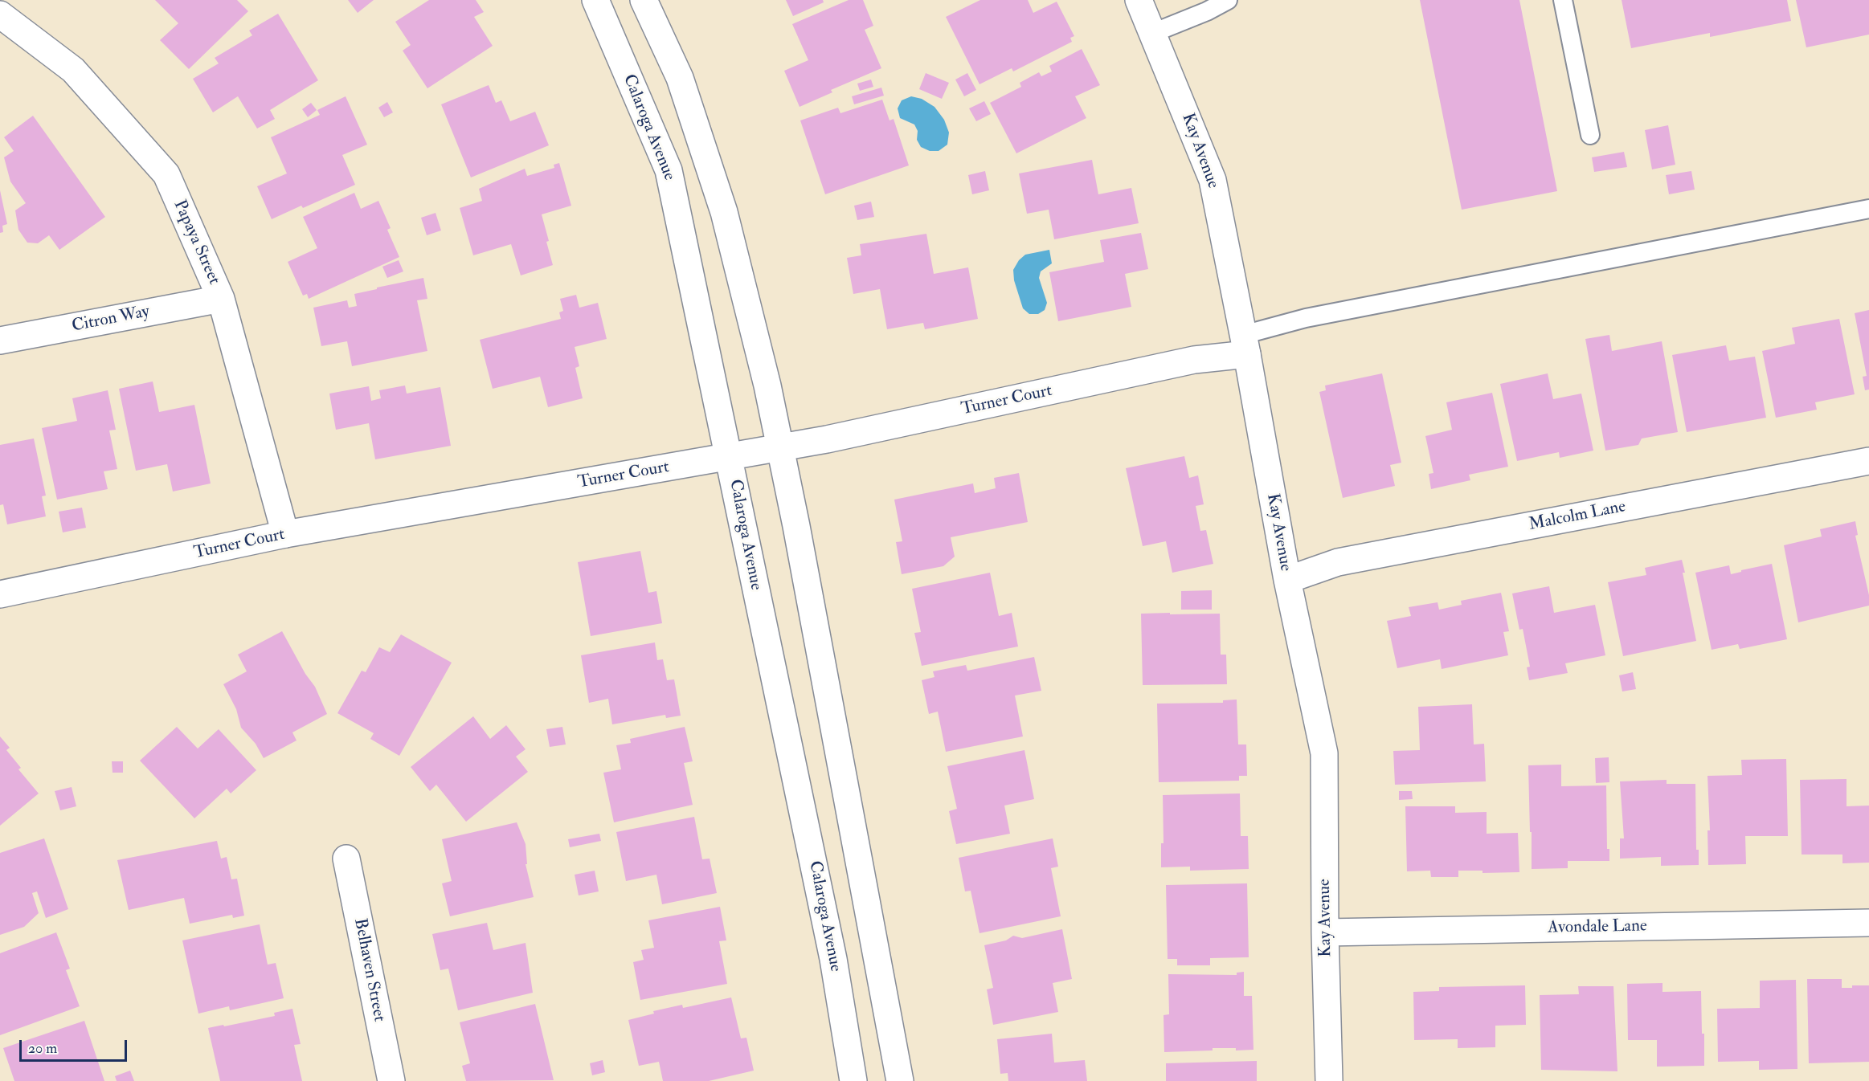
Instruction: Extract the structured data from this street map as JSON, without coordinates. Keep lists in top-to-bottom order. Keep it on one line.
{"streets":{"street":["Calaroga Avenue","Kay Avenue","Papaya Street","Citron Way","Turner Court","Malcolm Lane","Avondale Lane","Belhaven Street"]},"crossings":[["Calaroga Avenue","Turner Court"],["Kay Avenue","Turner Court"],["Kay Avenue","Malcolm Lane"],["Kay Avenue","Avondale Lane"],["Papaya Street","Citron Way"],["Papaya Street","Turner Court"]],"scale_bar":"20 m"}
